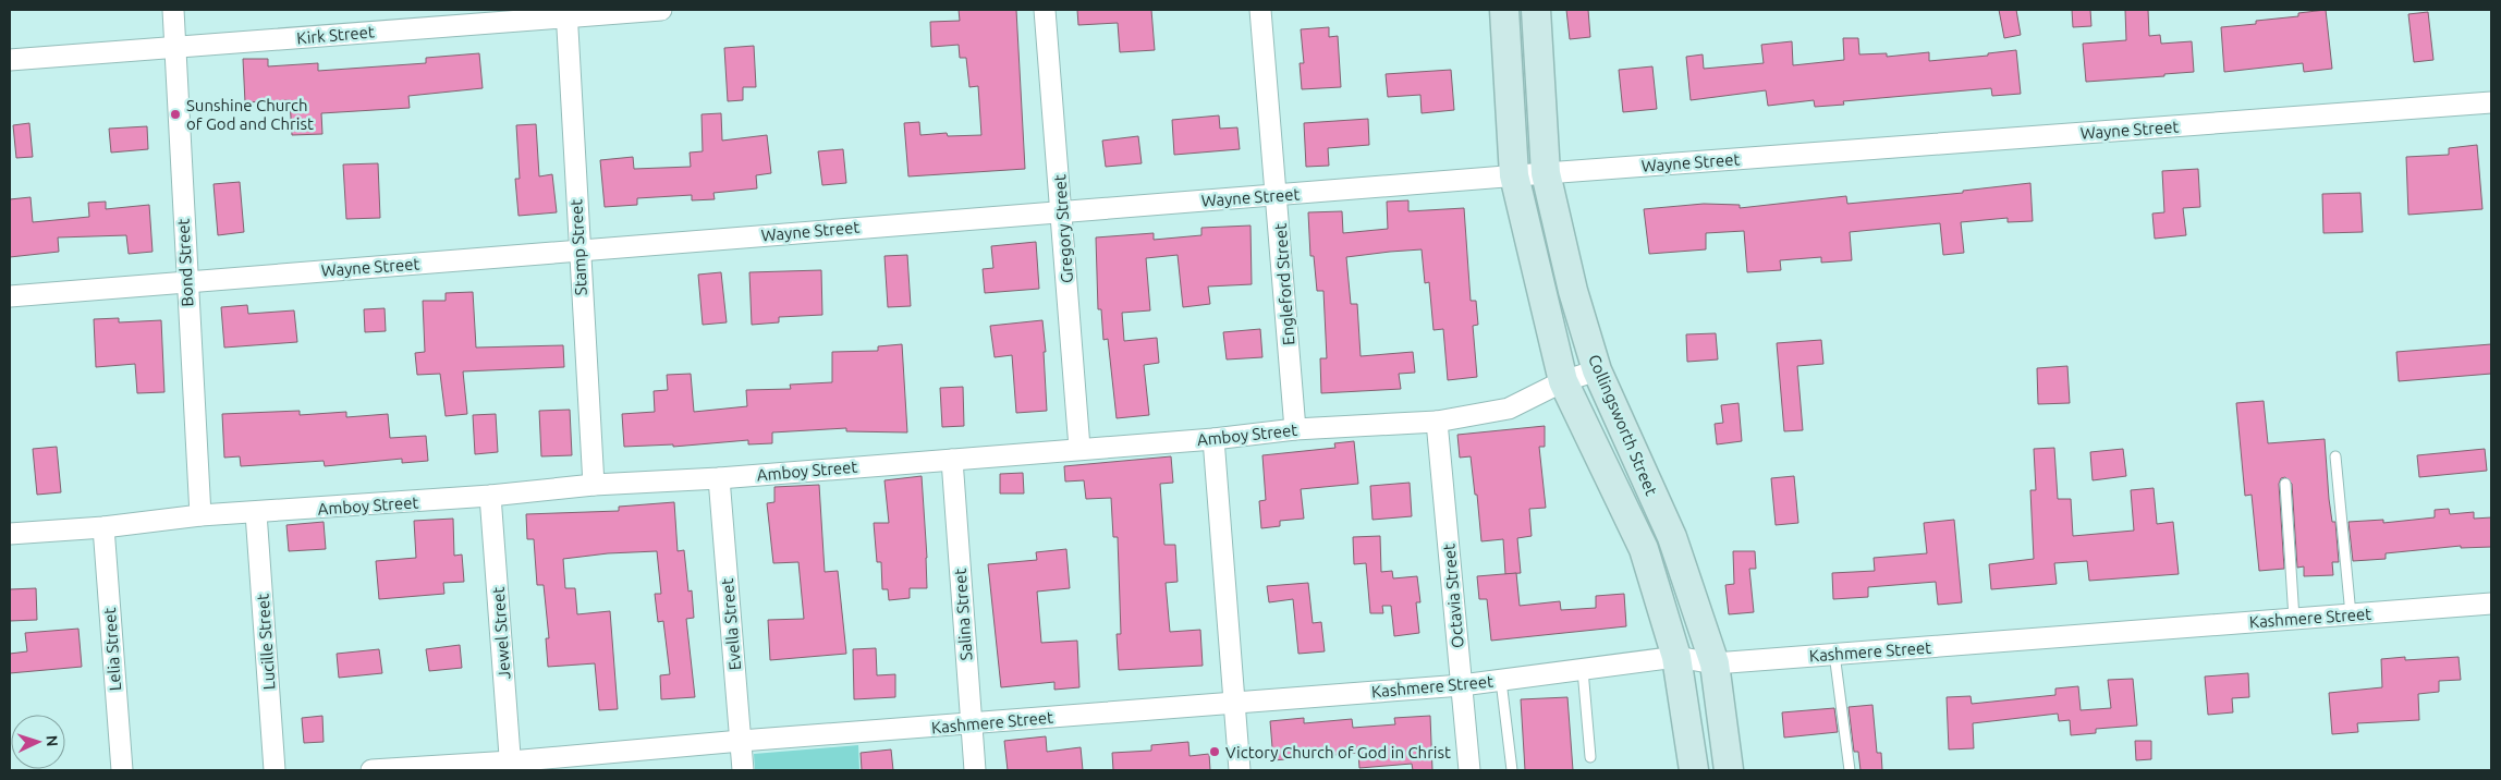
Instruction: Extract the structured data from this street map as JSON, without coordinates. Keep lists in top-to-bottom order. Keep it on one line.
{"streets":{"main road":["Collingsworth Street"],"street":["Kirk Street","Wayne Street","Gregory Street","Stamp Street","Bond Street","Engleford Street","Amboy Street","Octavia Street","Salina Street","Kashmere Street","Evella Street","Jewel Street","Lucille Street","Lelia Street"]},"crossings":[["Kirk Street","Stamp Street"],["Kirk Street","Bond Street"],["Wayne Street","Gregory Street"],["Wayne Street","Stamp Street"],["Wayne Street","Bond Street"],["Wayne Street","Engleford Street"],["Wayne Street","Collingsworth Street"],["Gregory Street","Amboy Street"],["Stamp Street","Amboy Street"],["Bond Street","Amboy Street"],["Engleford Street","Amboy Street"],["Collingsworth Street","Amboy Street"],["Collingsworth Street","Kashmere Street"],["Amboy Street","Octavia Street"],["Amboy Street","Salina Street"],["Amboy Street","Evella Street"],["Amboy Street","Jewel Street"],["Amboy Street","Lucille Street"],["Amboy Street","Lelia Street"],["Octavia Street","Kashmere Street"],["Salina Street","Kashmere Street"],["Kashmere Street","Evella Street"],["Kashmere Street","Jewel Street"]],"places":["Sunshine Church of God and Christ","Victory Church of God in Christ"],"north":"right"}
